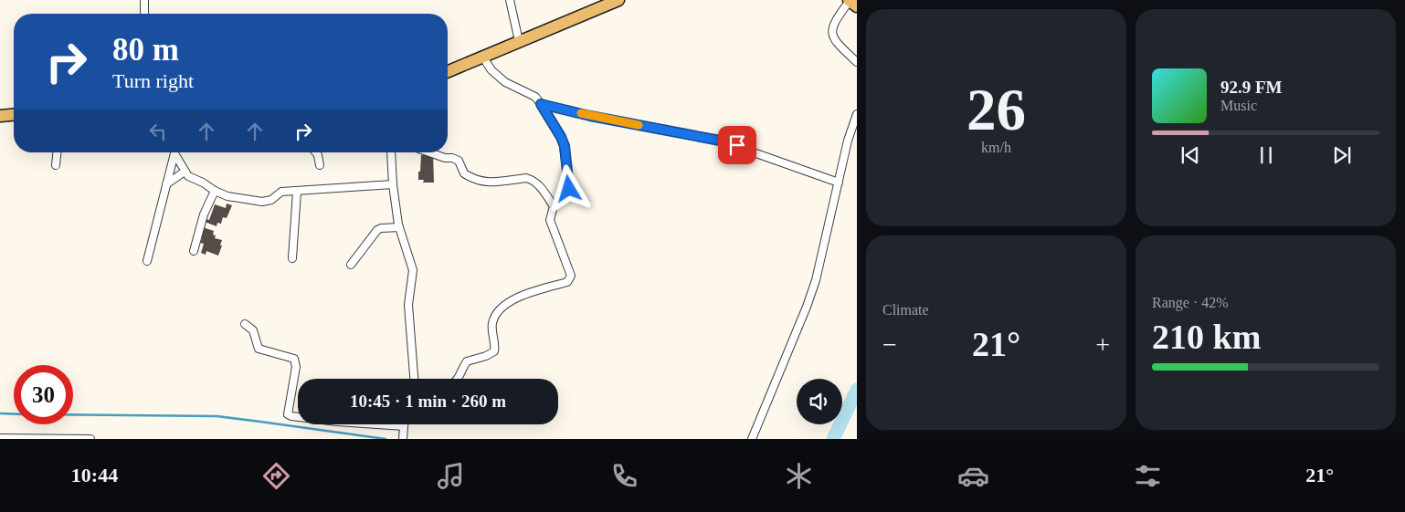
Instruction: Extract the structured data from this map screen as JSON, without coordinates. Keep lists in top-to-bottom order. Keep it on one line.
{"page":{"tile":[["26","km/h"],"Climate",["Range · 42%","210 km"]],"turn":["80 m","Turn right"],"song":["92.9 FM","Music"],"heat":["−","21°","+"],"limit":"30","trip":"10:45 · 1 min · 260 m","tabs":["10:44","21°"]}}
